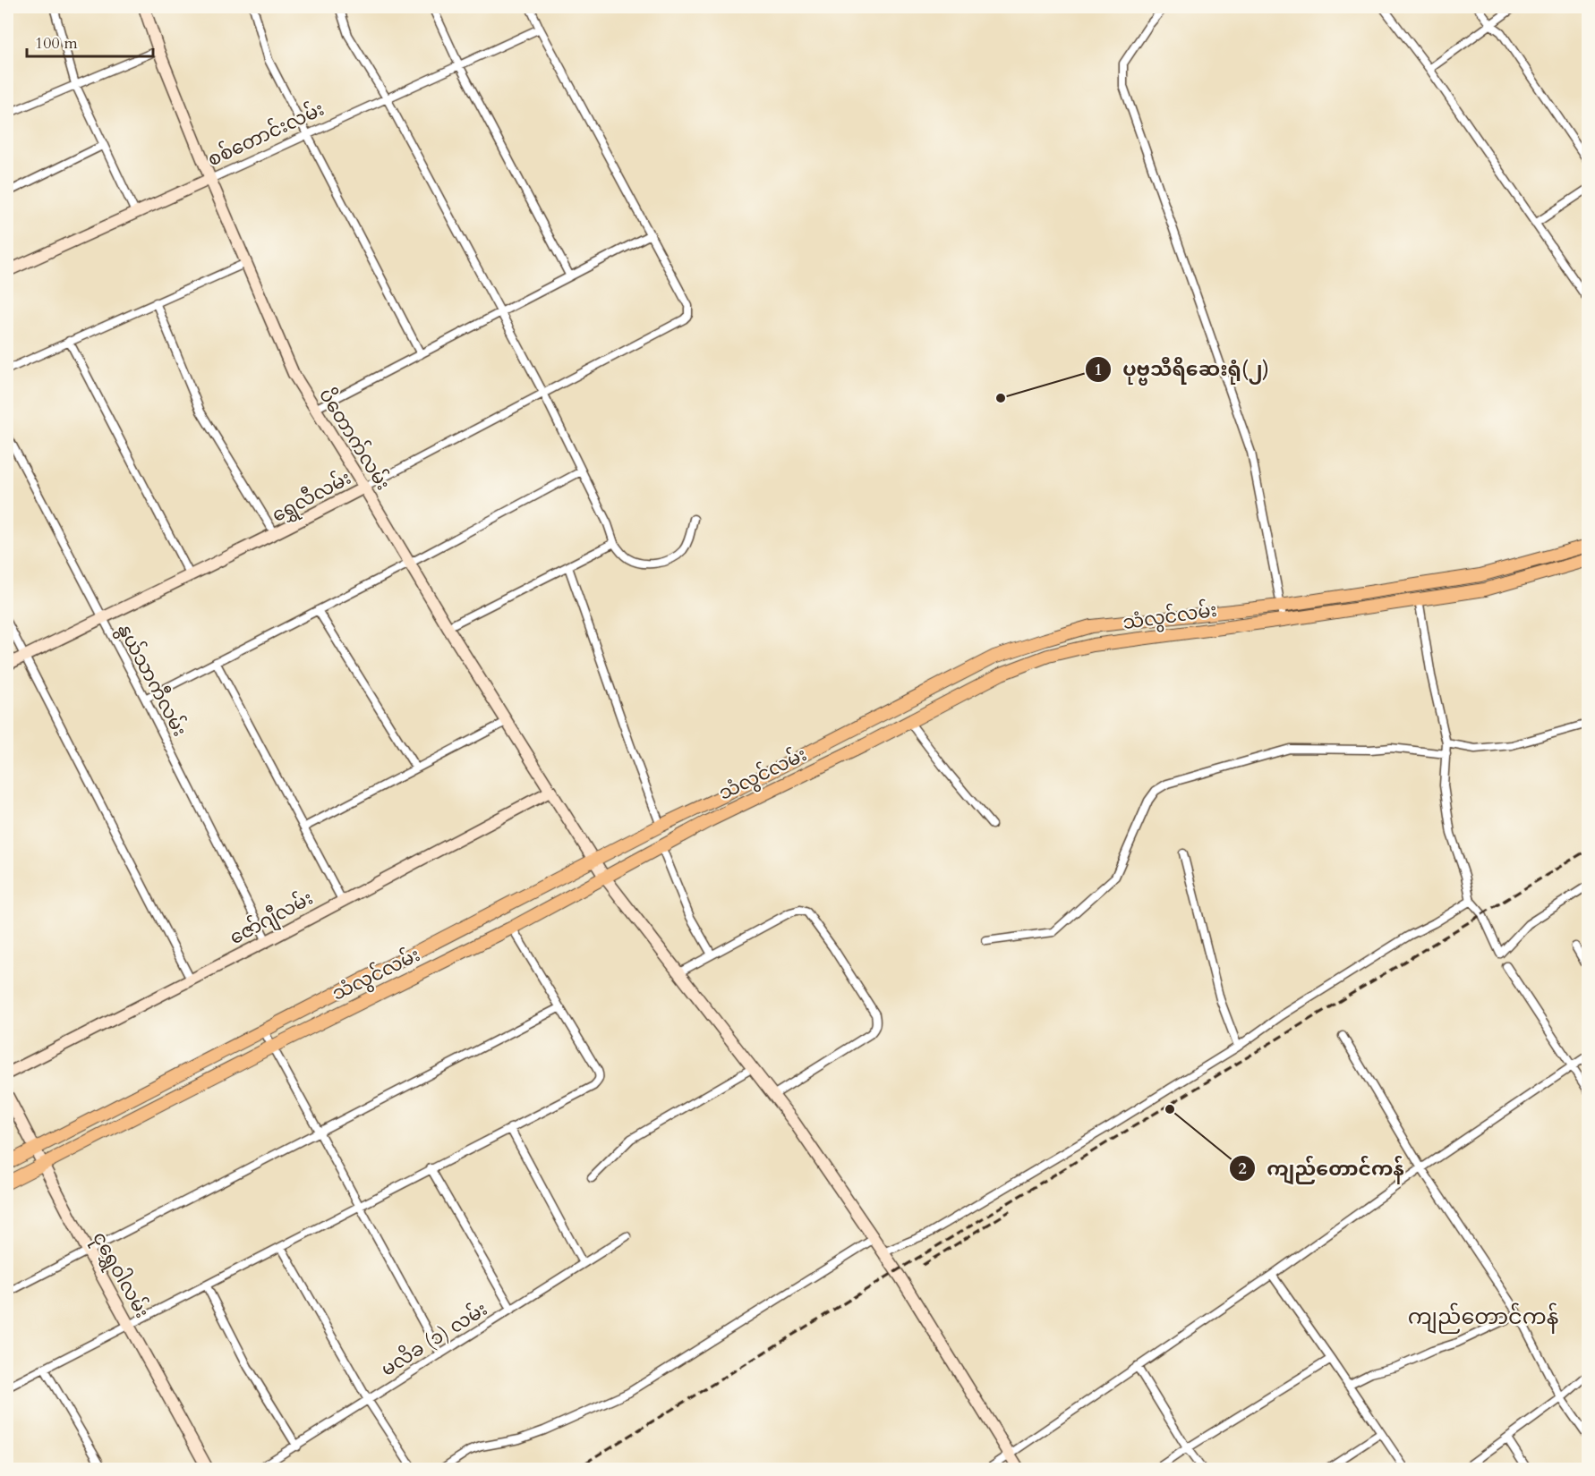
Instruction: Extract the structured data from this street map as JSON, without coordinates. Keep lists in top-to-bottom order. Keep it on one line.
{"streets":{"main road":["သံလွင်လမ်း"],"street":["စစ်တောင်းလမ်း","ပိတောက်လမ်း","ရွှေလီလမ်း","နွယ်သာကီလမ်း","ဇော်ဂျီလမ်း","ငုရွှေဝါလမ်း","မလိခ (၁) လမ်း"]},"crossings":[["စစ်တောင်းလမ်း","ပိတောက်လမ်း"],["ပိတောက်လမ်း","ရွှေလီလမ်း"],["ပိတောက်လမ်း","သံလွင်လမ်း"],["ပိတောက်လမ်း","ဇော်ဂျီလမ်း"],["ရွှေလီလမ်း","နွယ်သာကီလမ်း"],["သံလွင်လမ်း","ငုရွှေဝါလမ်း"],["နွယ်သာကီလမ်း","ဇော်ဂျီလမ်း"]],"districts":["ကျည်တောင်ကန်"],"places":["ပုဗ္ဗသီရိဆေးရုံ(၂)","ကျည်တောင်ကန်"],"scale_bar":"100 m"}
